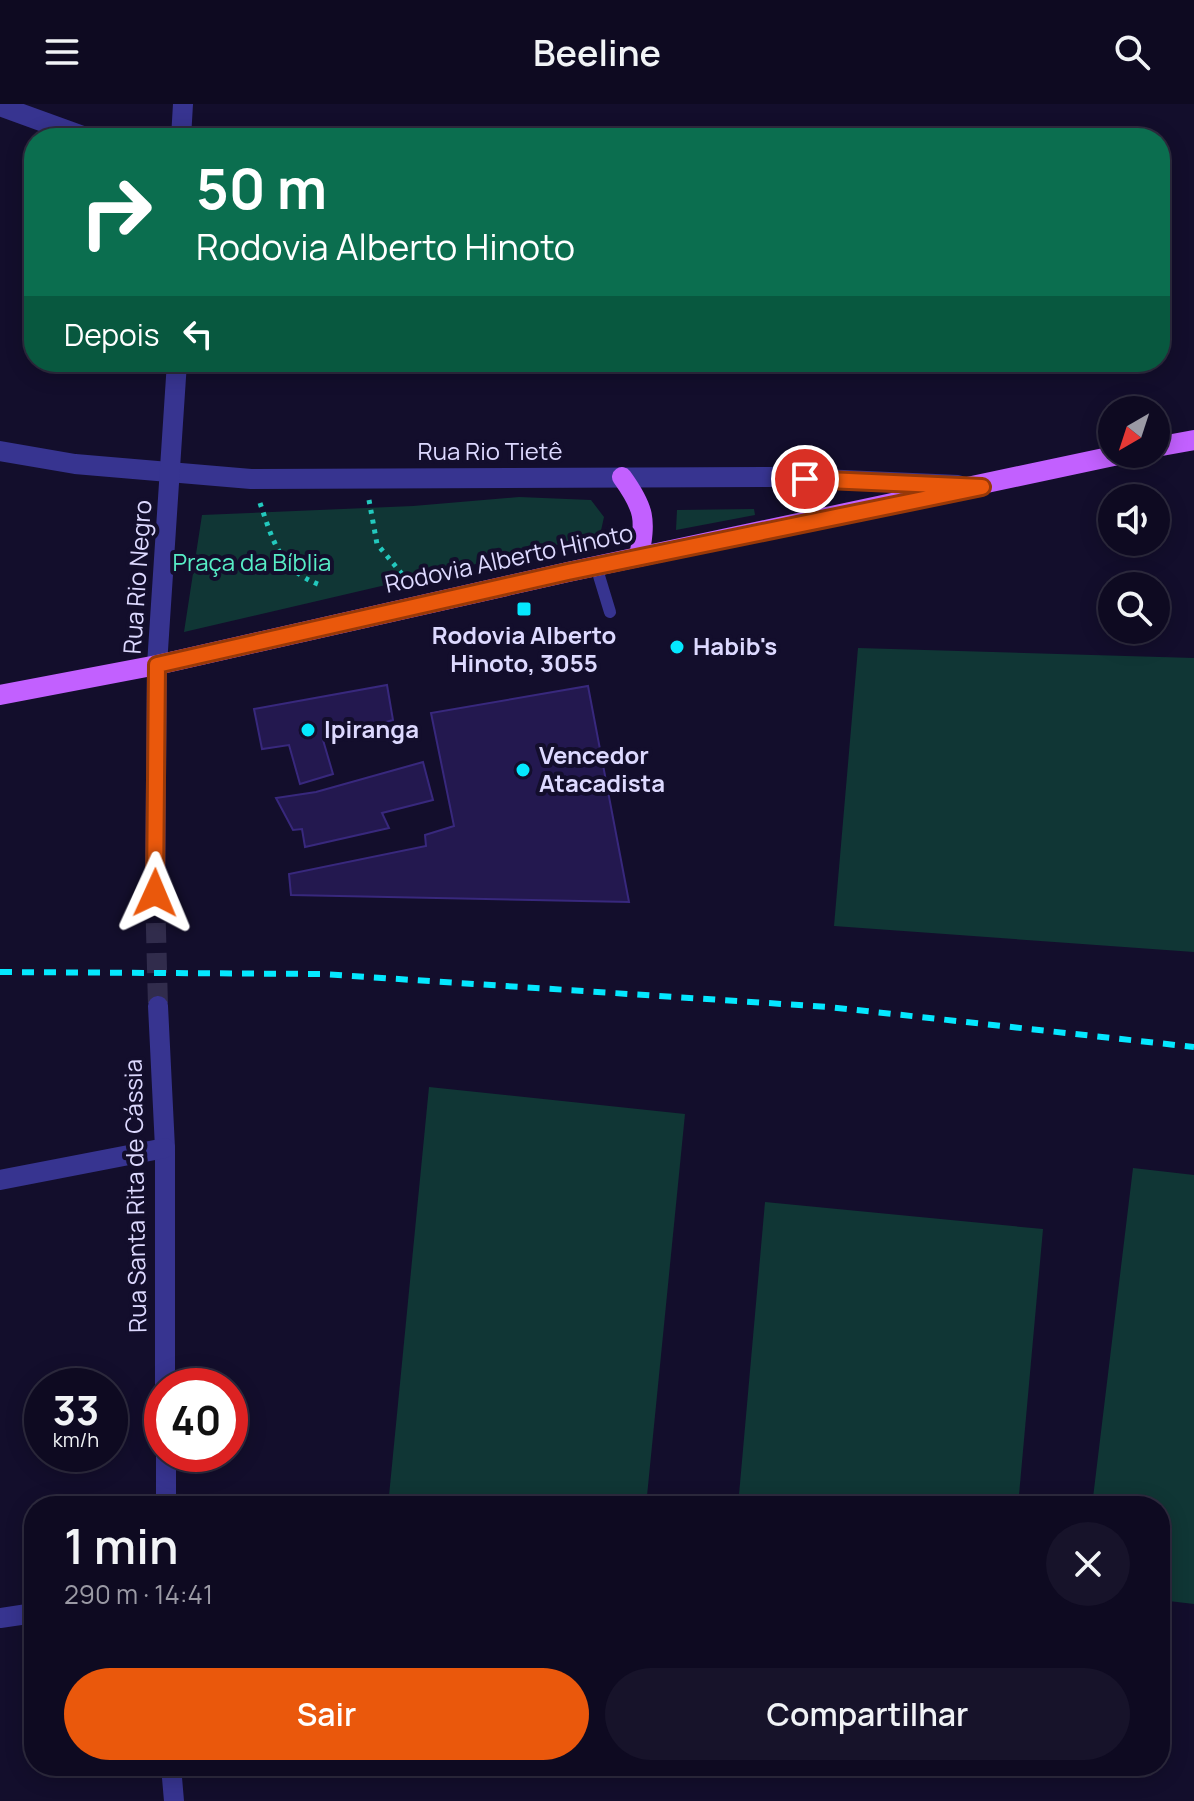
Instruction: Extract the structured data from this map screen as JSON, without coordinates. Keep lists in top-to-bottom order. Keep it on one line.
{"streets":{"main road":["Rodovia Alberto Hinoto"],"street":["Rua Rio Tietê","Rua Rio Negro","Rua Santa Rita de Cássia"]},"crossings":[["Rua Rio Tietê","Rodovia Alberto Hinoto"],["Rua Rio Tietê","Rua Rio Negro"],["Rodovia Alberto Hinoto","Rua Rio Negro"]],"parks":["Praça da Bíblia"],"places":{"transit":["Rodovia Alberto Hinoto, 3055"],"other":["Habib's","Ipiranga","Vencedor Atacadista"]},"north":"bottom left","page":{"header":"Beeline","turn":["50 m","Rodovia Alberto Hinoto"],"then":"Depois","speed":"33 km/h","limit":"40","heading":["1 min","290 m · 14:41"],"buttons":["Sair","Compartilhar"]}}
